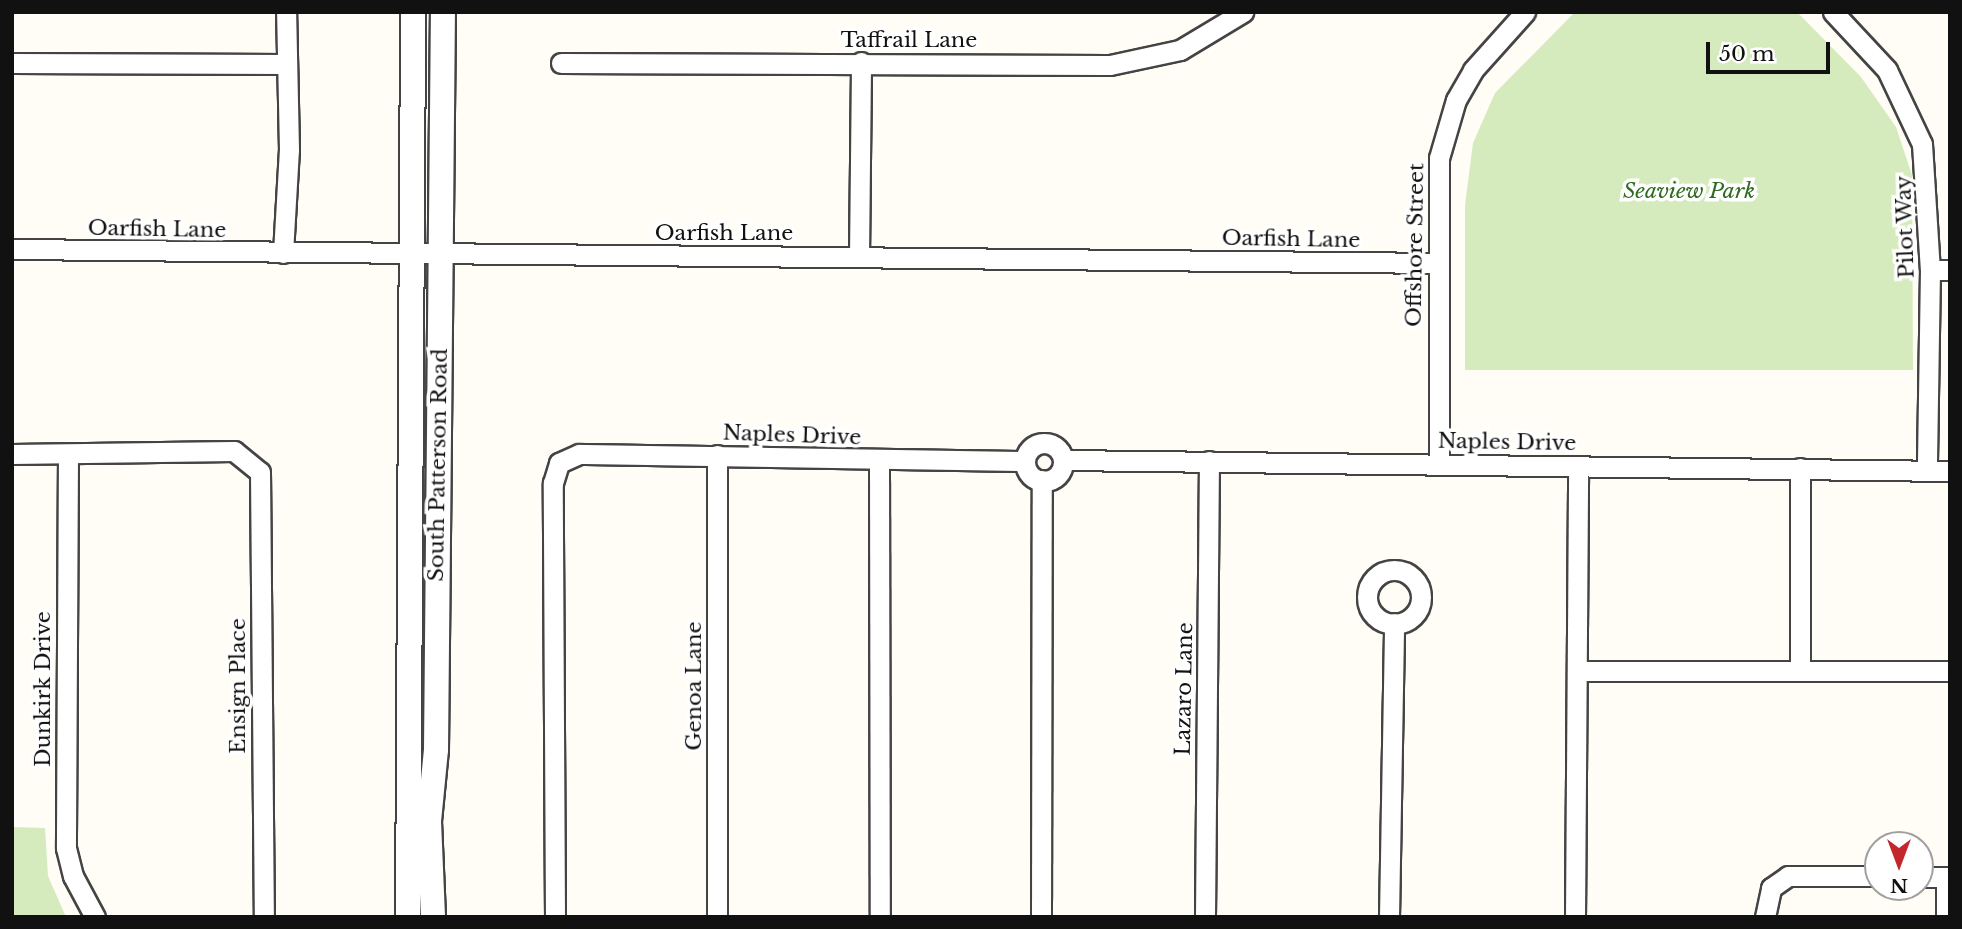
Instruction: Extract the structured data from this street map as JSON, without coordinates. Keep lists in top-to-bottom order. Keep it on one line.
{"streets":{"street":["Taffrail Lane","Pilot Way","Oarfish Lane","Offshore Street","Naples Drive","South Patterson Road","Ensign Place","Genoa Lane","Dunkirk Drive","Lazaro Lane"]},"crossings":[["Pilot Way","Naples Drive"],["Oarfish Lane","Offshore Street"],["Oarfish Lane","South Patterson Road"],["Offshore Street","Naples Drive"],["Naples Drive","Genoa Lane"],["Naples Drive","Lazaro Lane"],["Ensign Place","Dunkirk Drive"]],"parks":["Seaview Park"],"scale_bar":"50 m","north":"bottom"}
